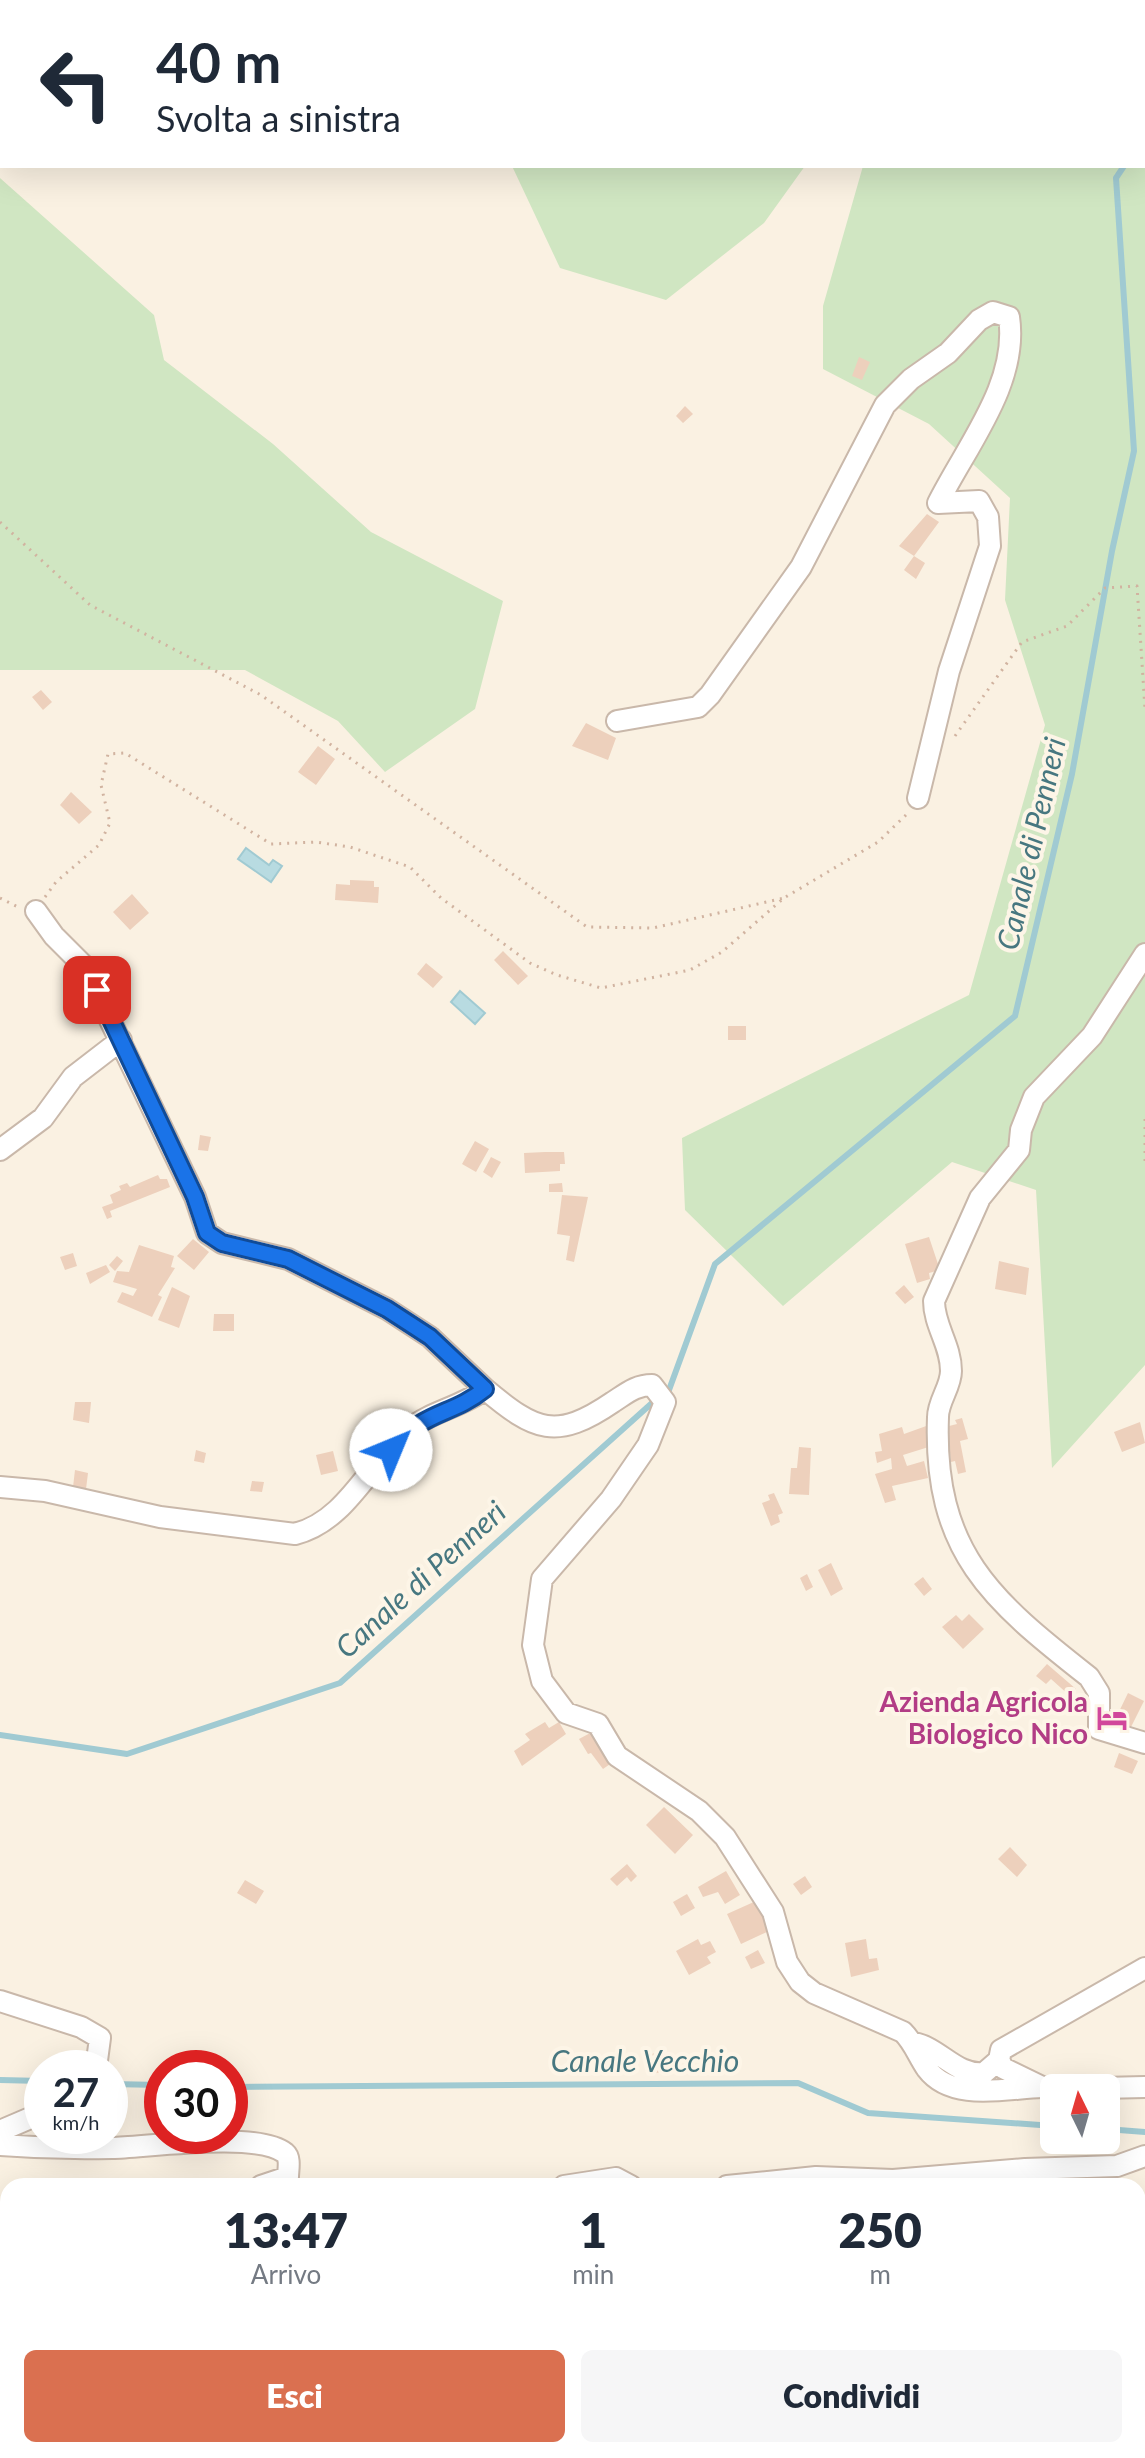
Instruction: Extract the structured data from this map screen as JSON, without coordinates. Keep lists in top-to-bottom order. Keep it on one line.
{"water":["Canale di Penneri","Canale Vecchio"],"places":{"hotel":["Azienda Agricola Biologico Nico"]},"north":"top","page":{"turn":["40 m","Svolta a sinistra"],"speed":"27 km/h","limit":"30","eta":["13:47","Arrivo","1","min","250","m"],"buttons":["Esci","Condividi"]}}
